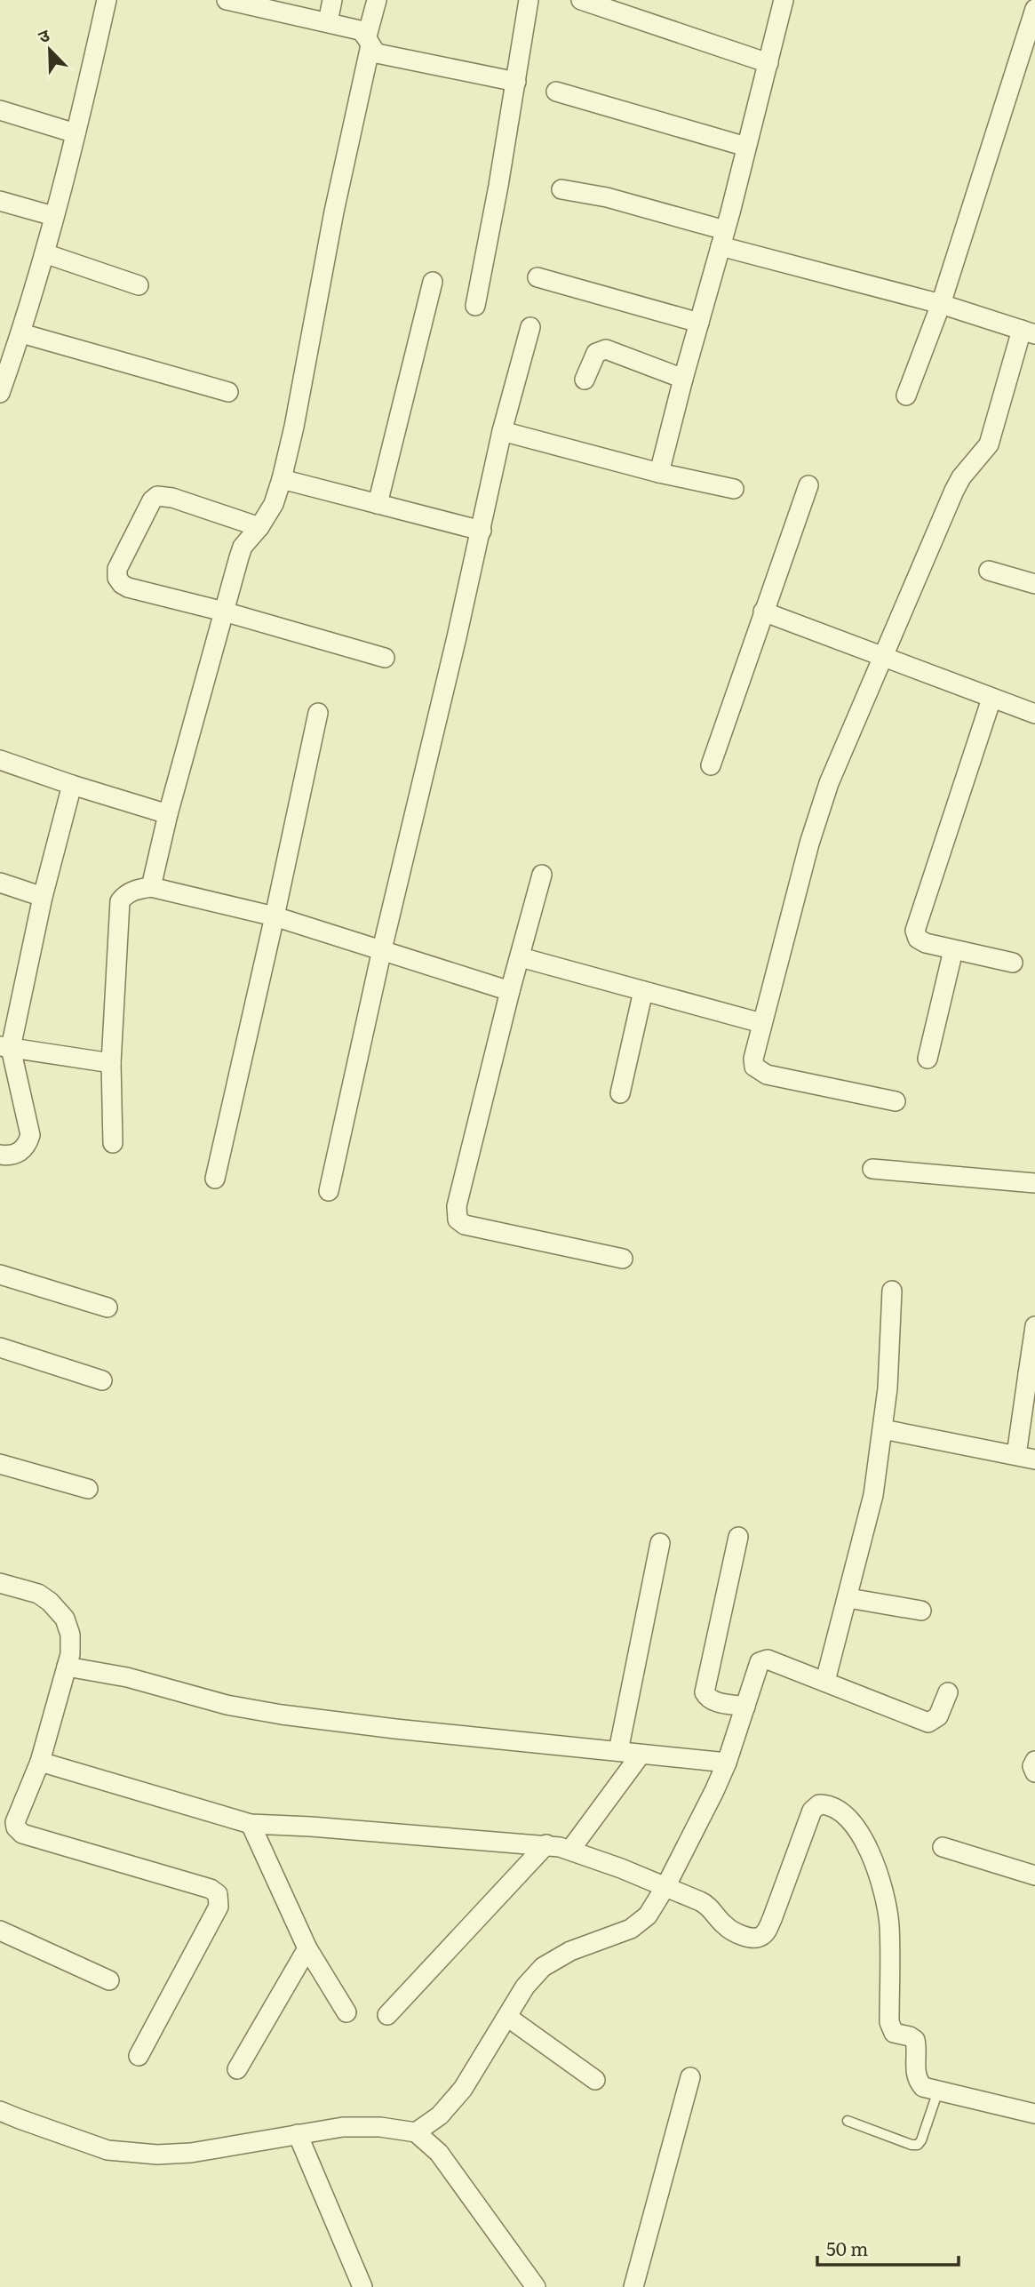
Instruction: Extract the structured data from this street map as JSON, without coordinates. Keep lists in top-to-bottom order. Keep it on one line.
{"scale_bar":"50 m","north":"top left"}
